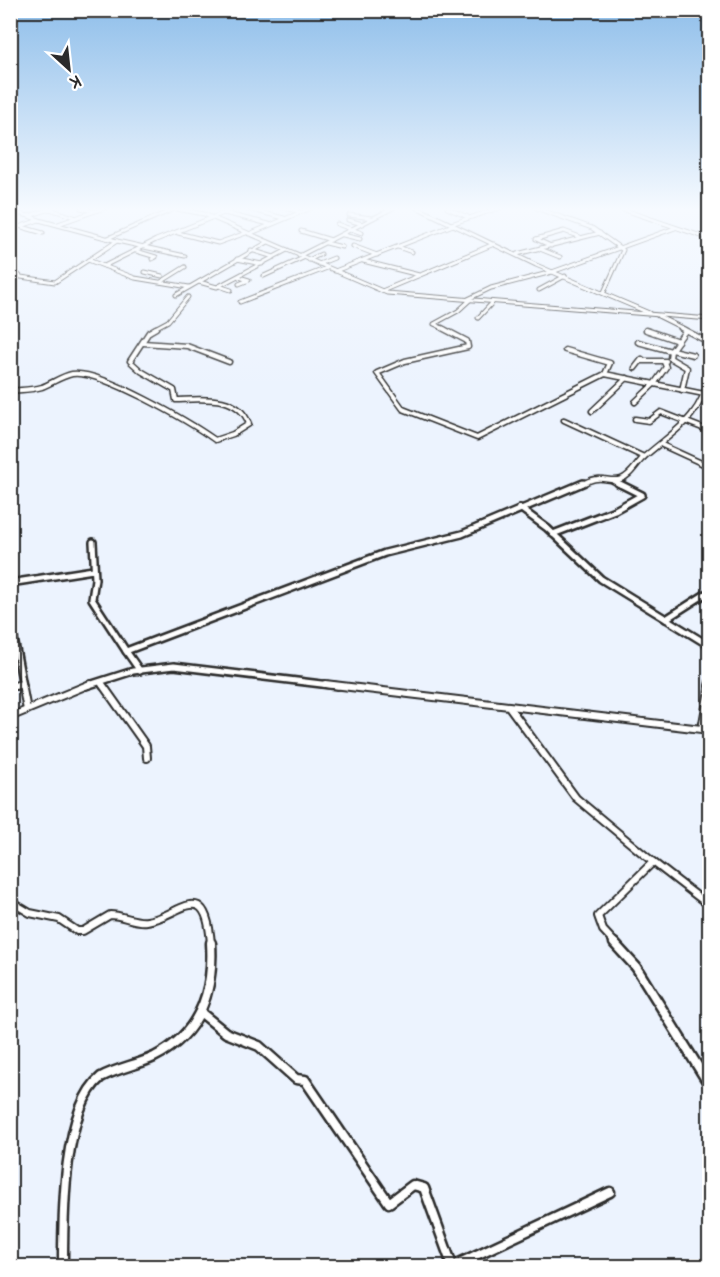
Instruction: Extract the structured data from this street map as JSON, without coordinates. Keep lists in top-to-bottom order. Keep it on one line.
{"north":"bottom right"}
